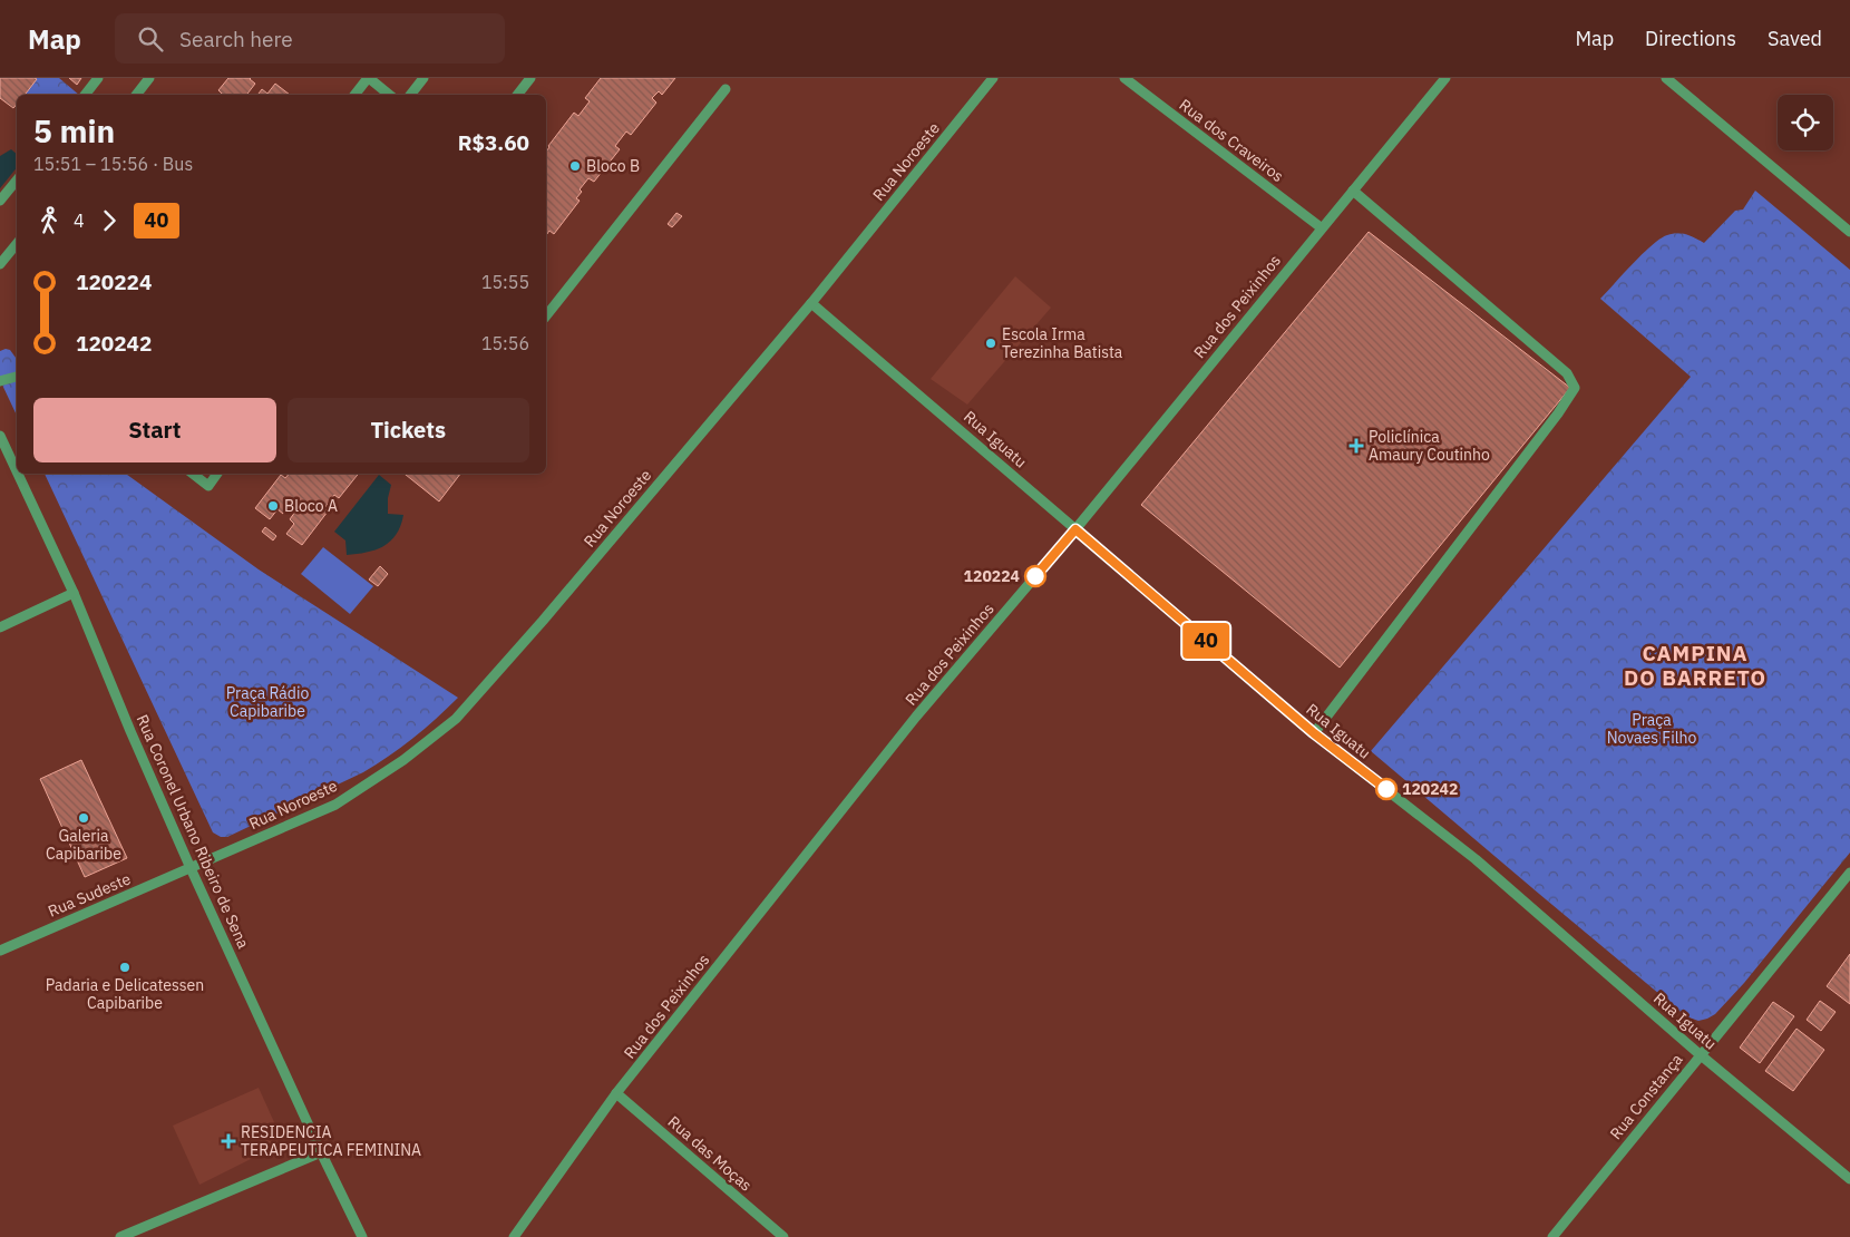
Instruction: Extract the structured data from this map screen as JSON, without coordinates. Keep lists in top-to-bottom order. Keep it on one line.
{"streets":{"street":["Rua dos Craveiros","Rua Noroeste","Rua dos Peixinhos","Rua Iguatu","Rua Coronel Urbano Ribeiro de Sena","Rua Sudeste","Rua Constança","Rua das Moças"]},"crossings":[["Rua dos Craveiros","Rua dos Peixinhos"],["Rua Noroeste","Rua Iguatu"],["Rua Noroeste","Rua Coronel Urbano Ribeiro de Sena"],["Rua Noroeste","Rua Sudeste"],["Rua dos Peixinhos","Rua Iguatu"],["Rua dos Peixinhos","Rua das Moças"],["Rua Iguatu","Rua Constança"],["Rua Coronel Urbano Ribeiro de Sena","Rua Sudeste"]],"districts":["CAMPINA DO BARRETO"],"parks":["Praça Rádio Capibaribe","Praça Novaes Filho"],"places":{"other":["Bloco B","Escola Irma Terezinha Batista","Bloco A","120224","120242","Galeria Capibaribe","Padaria e Delicatessen Capibaribe"],"health":["Policlínica Amaury Coutinho","RESIDENCIA TERAPEUTICA FEMININA"]},"lines":["bus line 40"],"page":{"header":"Map","search":"Search here","nav":["Map","Directions","Saved"],"on_map":"40","heading":["5 min","15:51 – 15:56 · Bus","R$3.60"],"legs":["4","40"],"list":[{"name":"120224","value":"15:55"},{"name":"120242","value":"15:56"}],"buttons":["Start","Tickets"]}}
